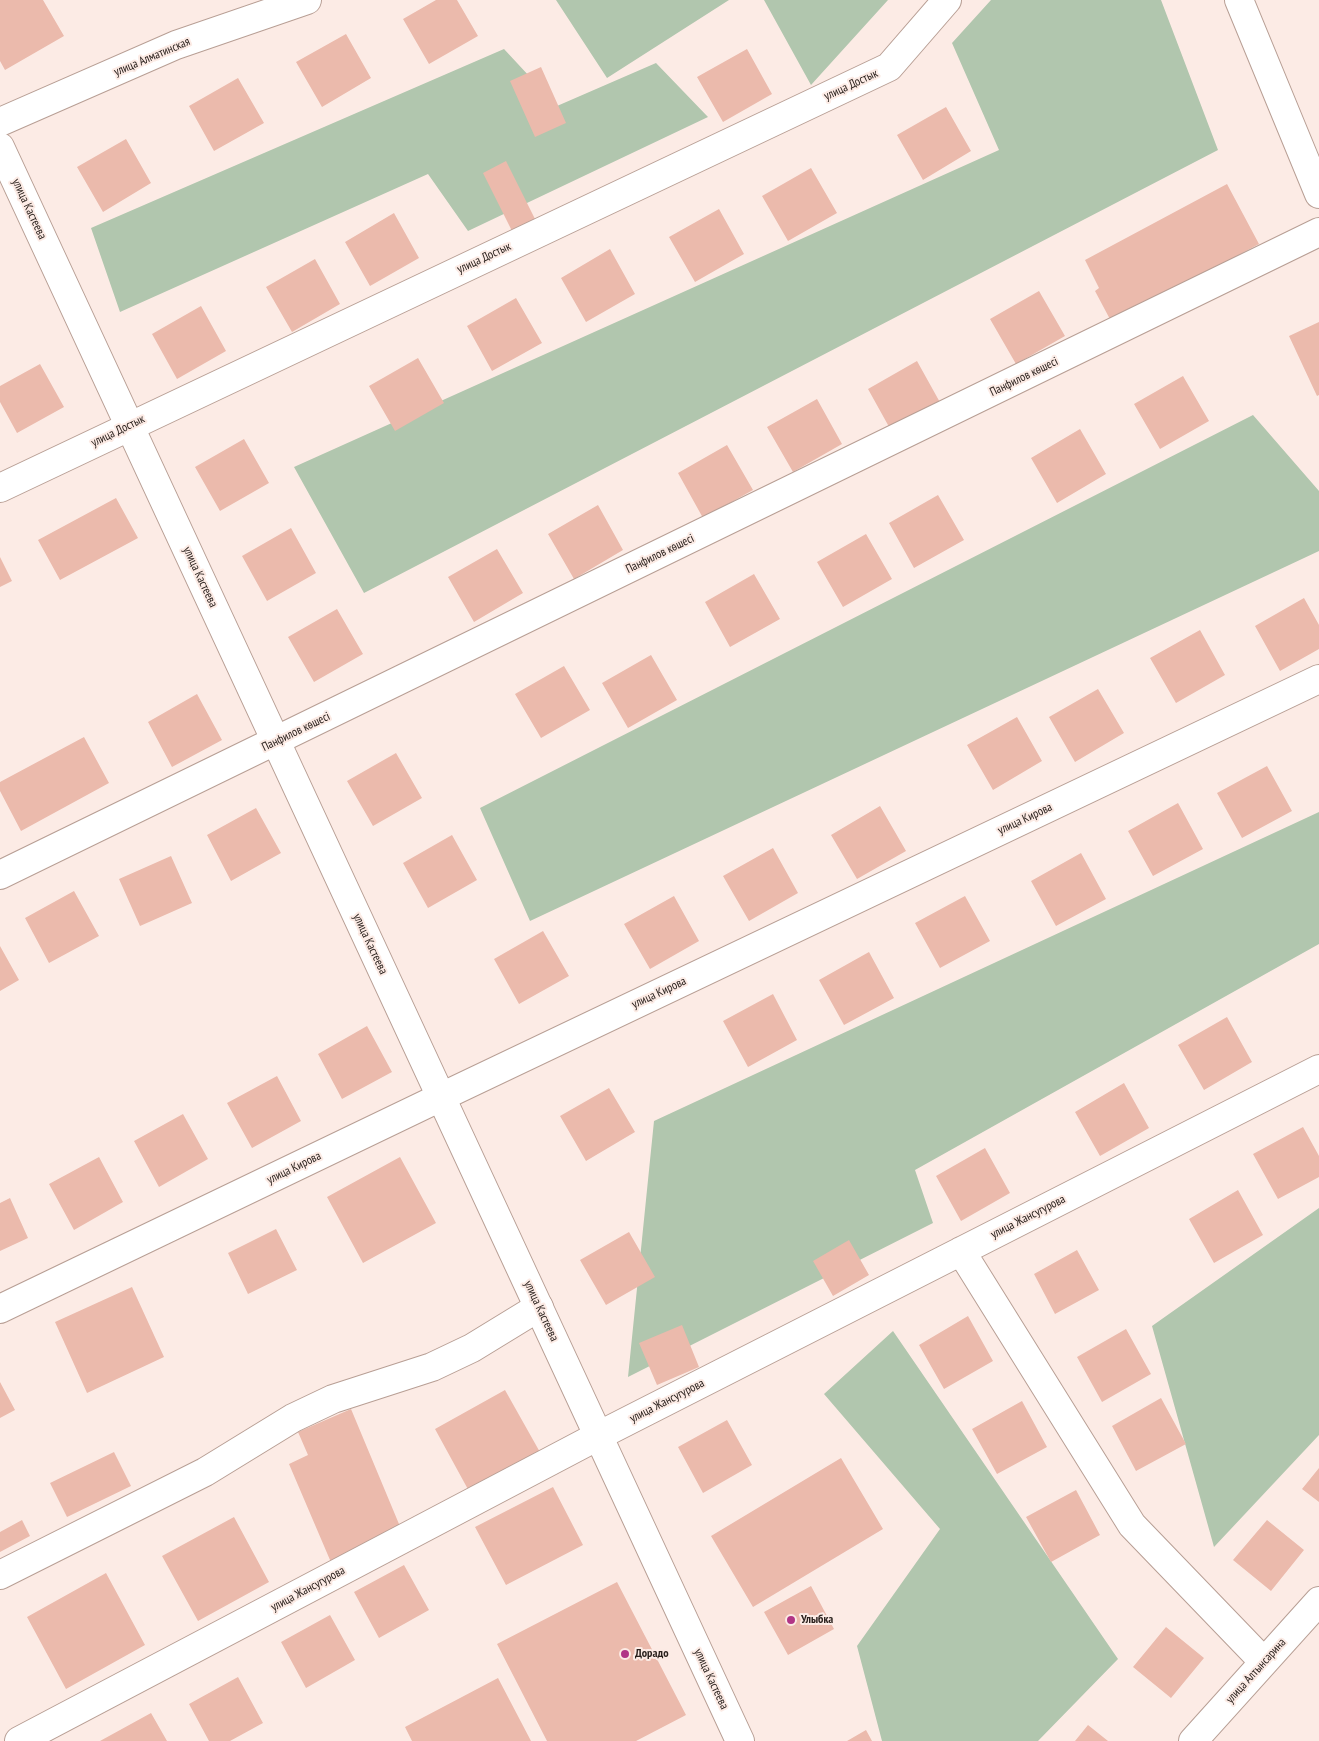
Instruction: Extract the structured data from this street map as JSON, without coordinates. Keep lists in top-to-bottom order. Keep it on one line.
{"streets":{"street":["улица Алматинская","улица Достык","улица Кастеева","Панфилов көшесі","улица Кирова","улица Жансугурова","улица Алтынсарина"]},"crossings":[["улица Достык","улица Кастеева"],["улица Кастеева","Панфилов көшесі"],["улица Кастеева","улица Кирова"],["улица Кастеева","улица Жансугурова"]],"places":["Улыбка","Дорадо"]}
